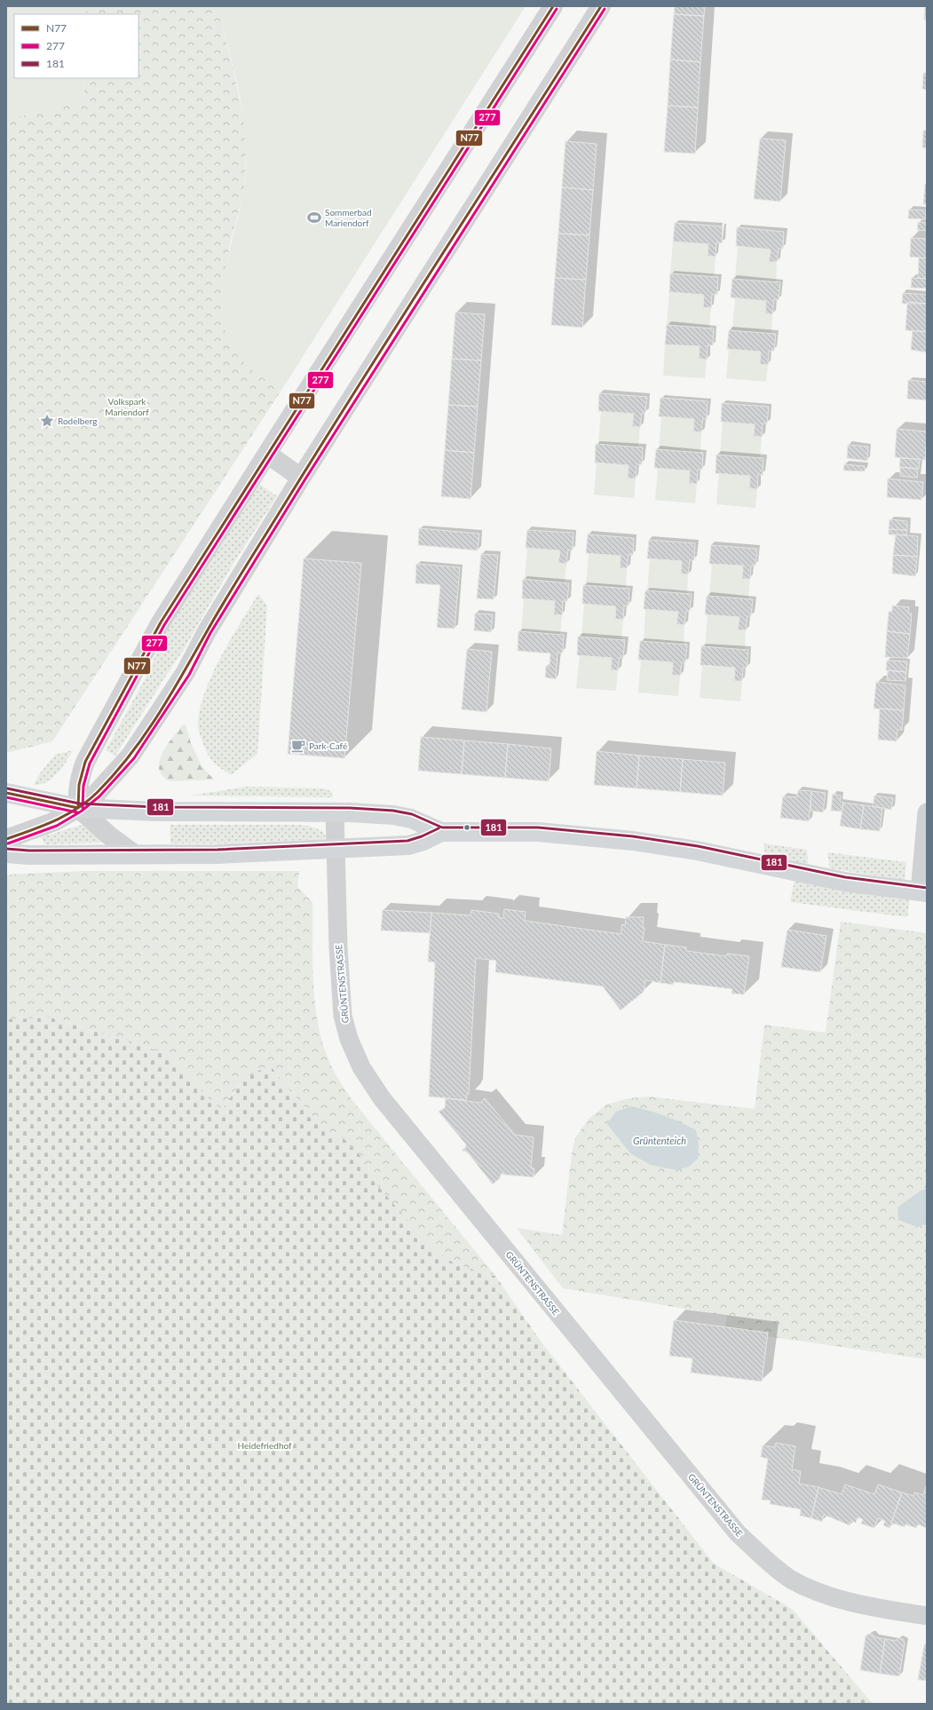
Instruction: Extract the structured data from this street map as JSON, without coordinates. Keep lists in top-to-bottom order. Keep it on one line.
{"streets":{"street":["GRÜNTENSTRASSE"]},"water":["Grüntenteich"],"parks":["Volkspark Mariendorf","Heidefriedhof"],"places":{"sports":["Sommerbad Mariendorf"],"place":["Rodelberg"],"cafe":["Park-Café"]},"lines":["transit line N77","transit line 277","transit line 181"],"legend":["N77","277","181"]}
